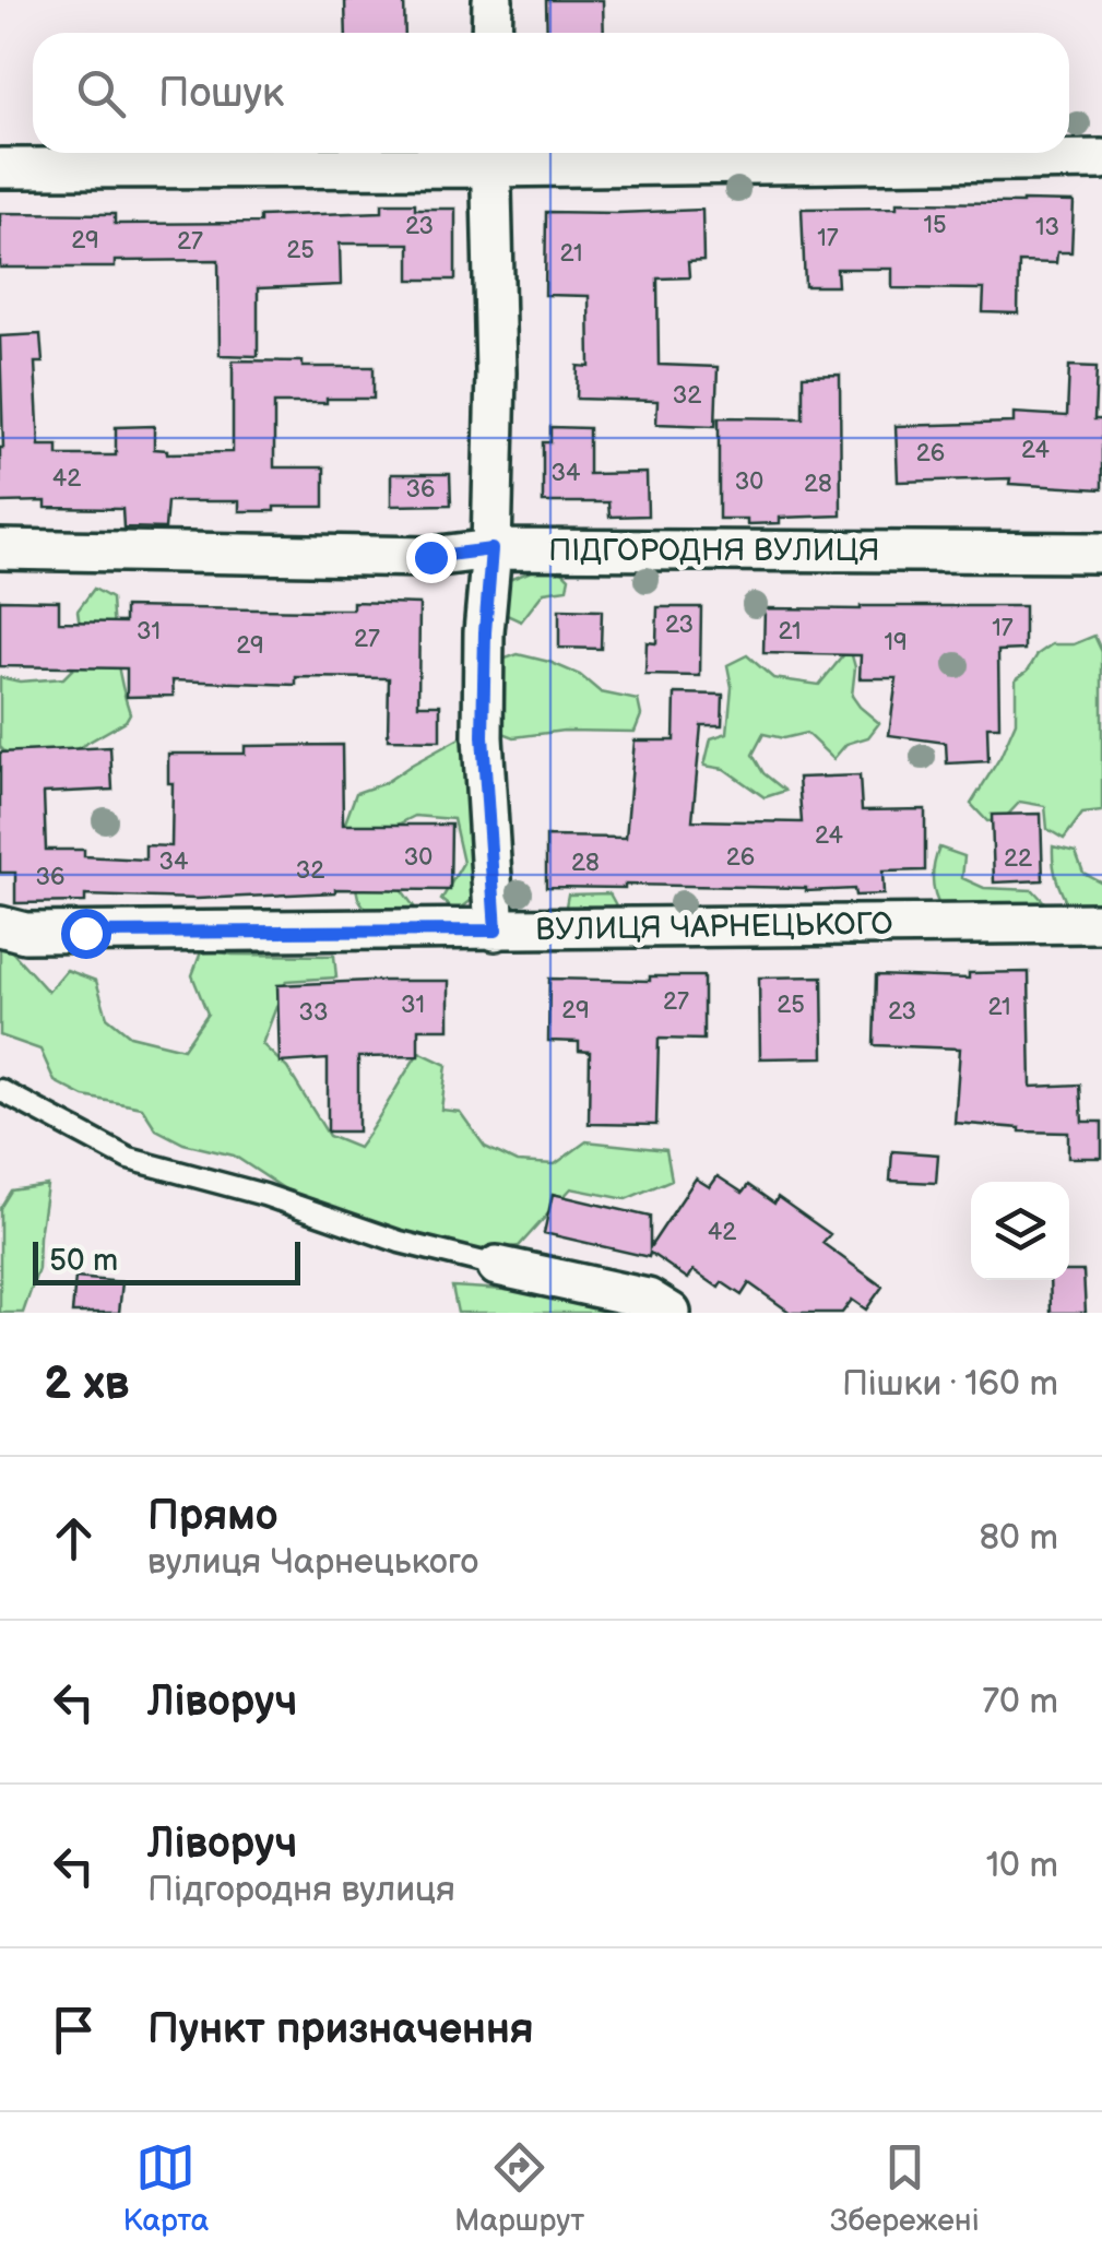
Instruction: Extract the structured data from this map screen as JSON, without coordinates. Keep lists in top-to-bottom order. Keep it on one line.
{"streets":{"street":["ПІДГОРОДНЯ ВУЛИЦЯ","ВУЛИЦЯ ЧАРНЕЦЬКОГО"]},"house_numbers":["15","23","13","17","29","27","25","21","32","24","26","34","42","30","28","36","23","17","31","21","27","19","29","24","30","26","22","34","28","32","36","27","31","25","21","29","23","33","42"],"scale_bar":"50 m","page":{"search":"Пошук","scale":"50 m","heading":["2 хв","Пішки · 160 m"],"list":[["Прямо","вулиця Чарнецького","80 m"],["Ліворуч","70 m"],["Ліворуч","Підгородня вулиця","10 m"],"Пункт призначення"],"nav":["Карта","Маршрут","Збережені"]}}
